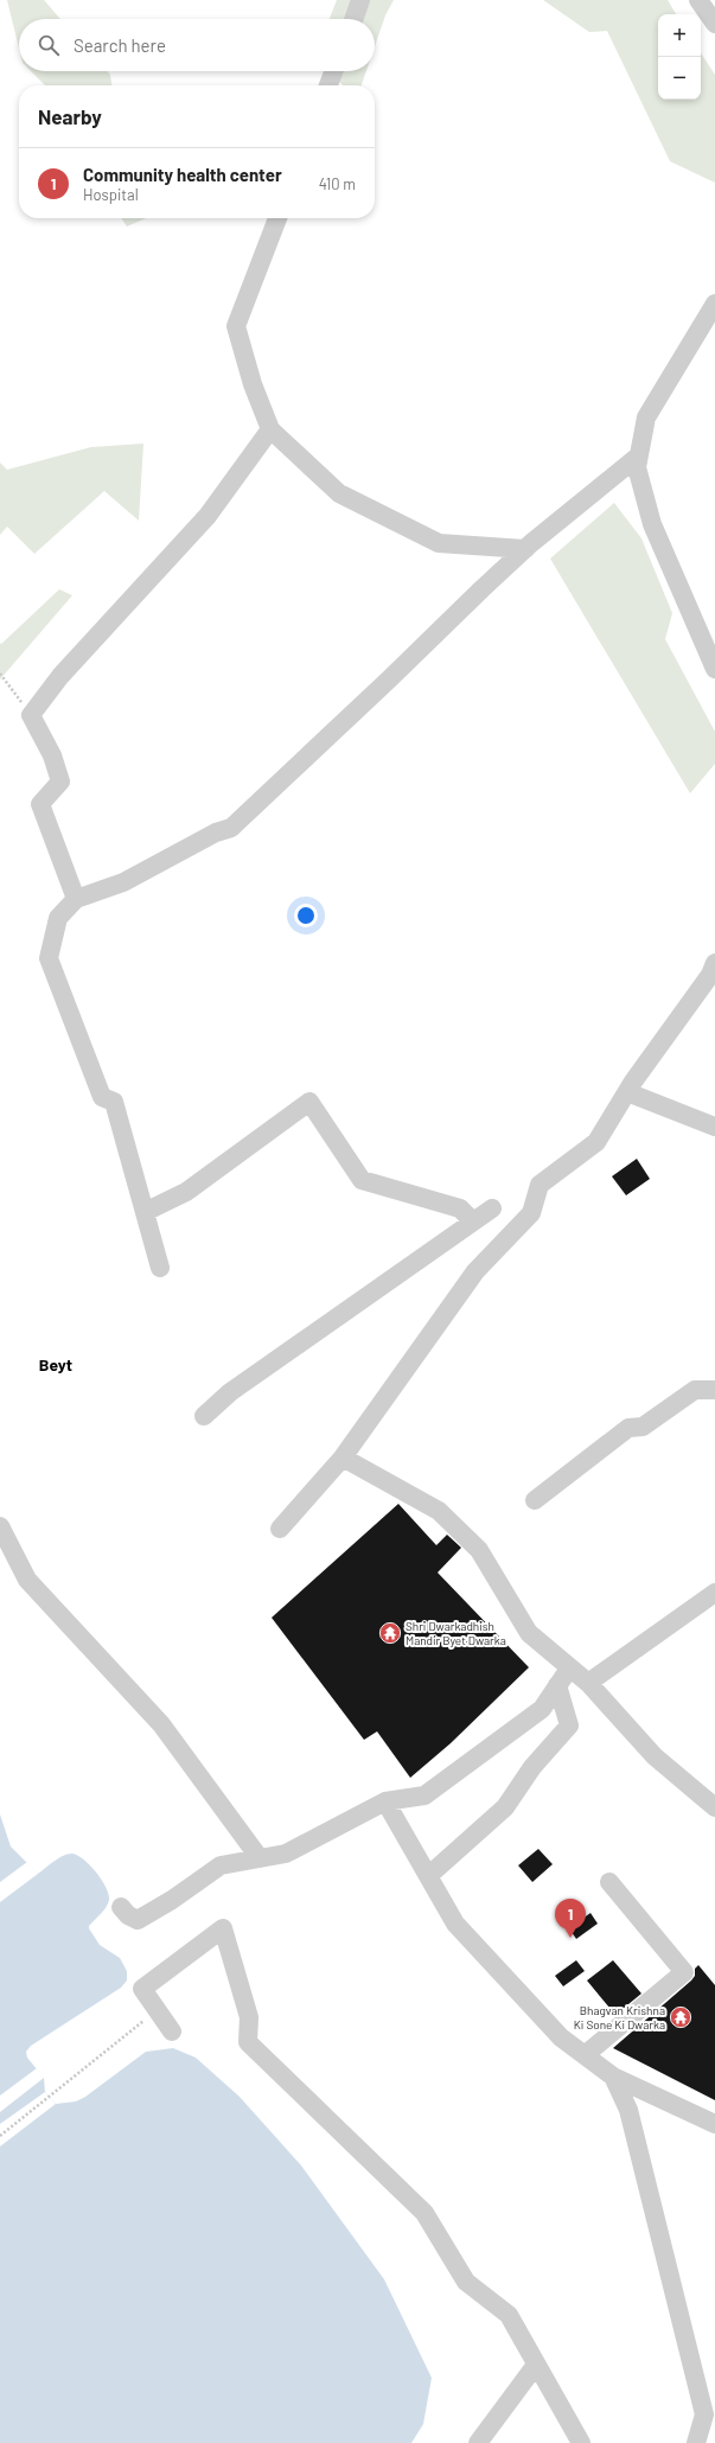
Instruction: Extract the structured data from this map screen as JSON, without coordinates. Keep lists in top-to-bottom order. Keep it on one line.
{"districts":["Beyt"],"places":{"temple":["Shri Dwarkadhish Mandir Byet Dwarka","Bhagvan Krishna Ki Sone Ki Dwarka"]},"page":{"map_buttons":["+","−"],"search":"Search here","heading":"Nearby","list":[{"mark":"1","name":"Community health center","note":"Hospital","value":"410 m"}],"pins":"1"}}
